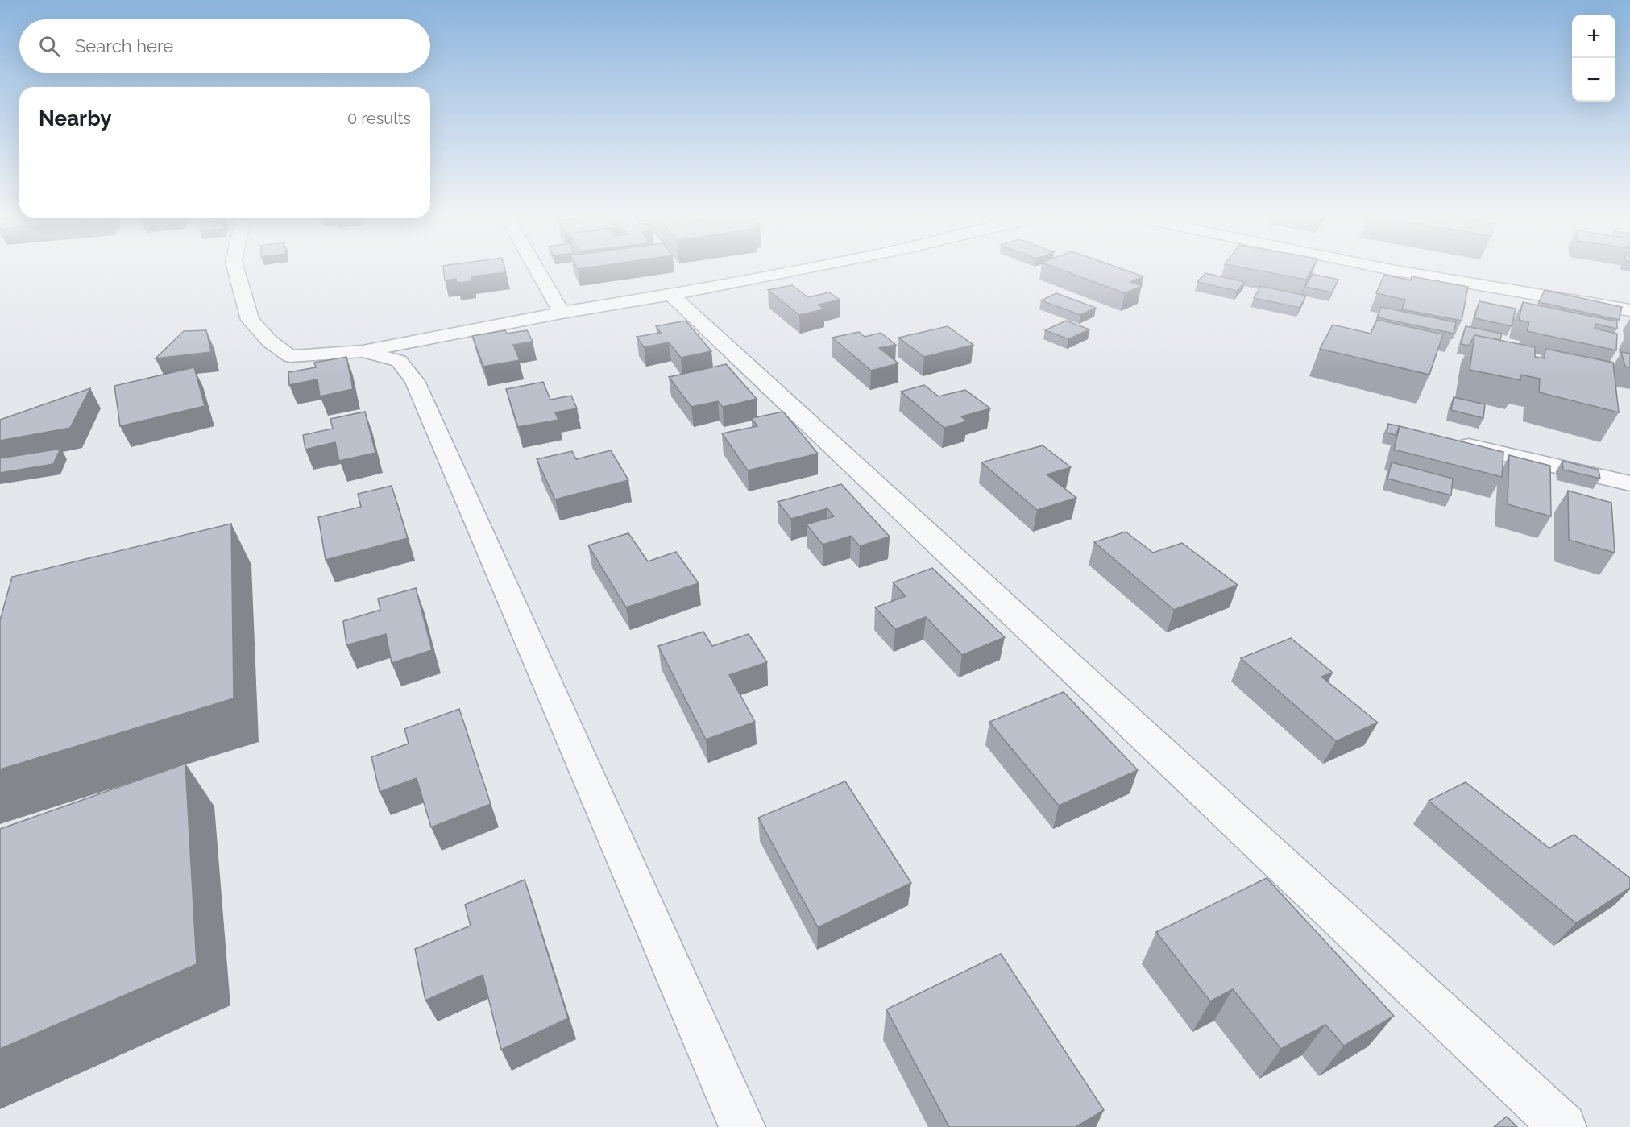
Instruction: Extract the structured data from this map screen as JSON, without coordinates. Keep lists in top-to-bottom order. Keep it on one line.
{"page":{"map_buttons":["+","−"],"search":"Search here","heading":["Nearby","0 results"]}}
